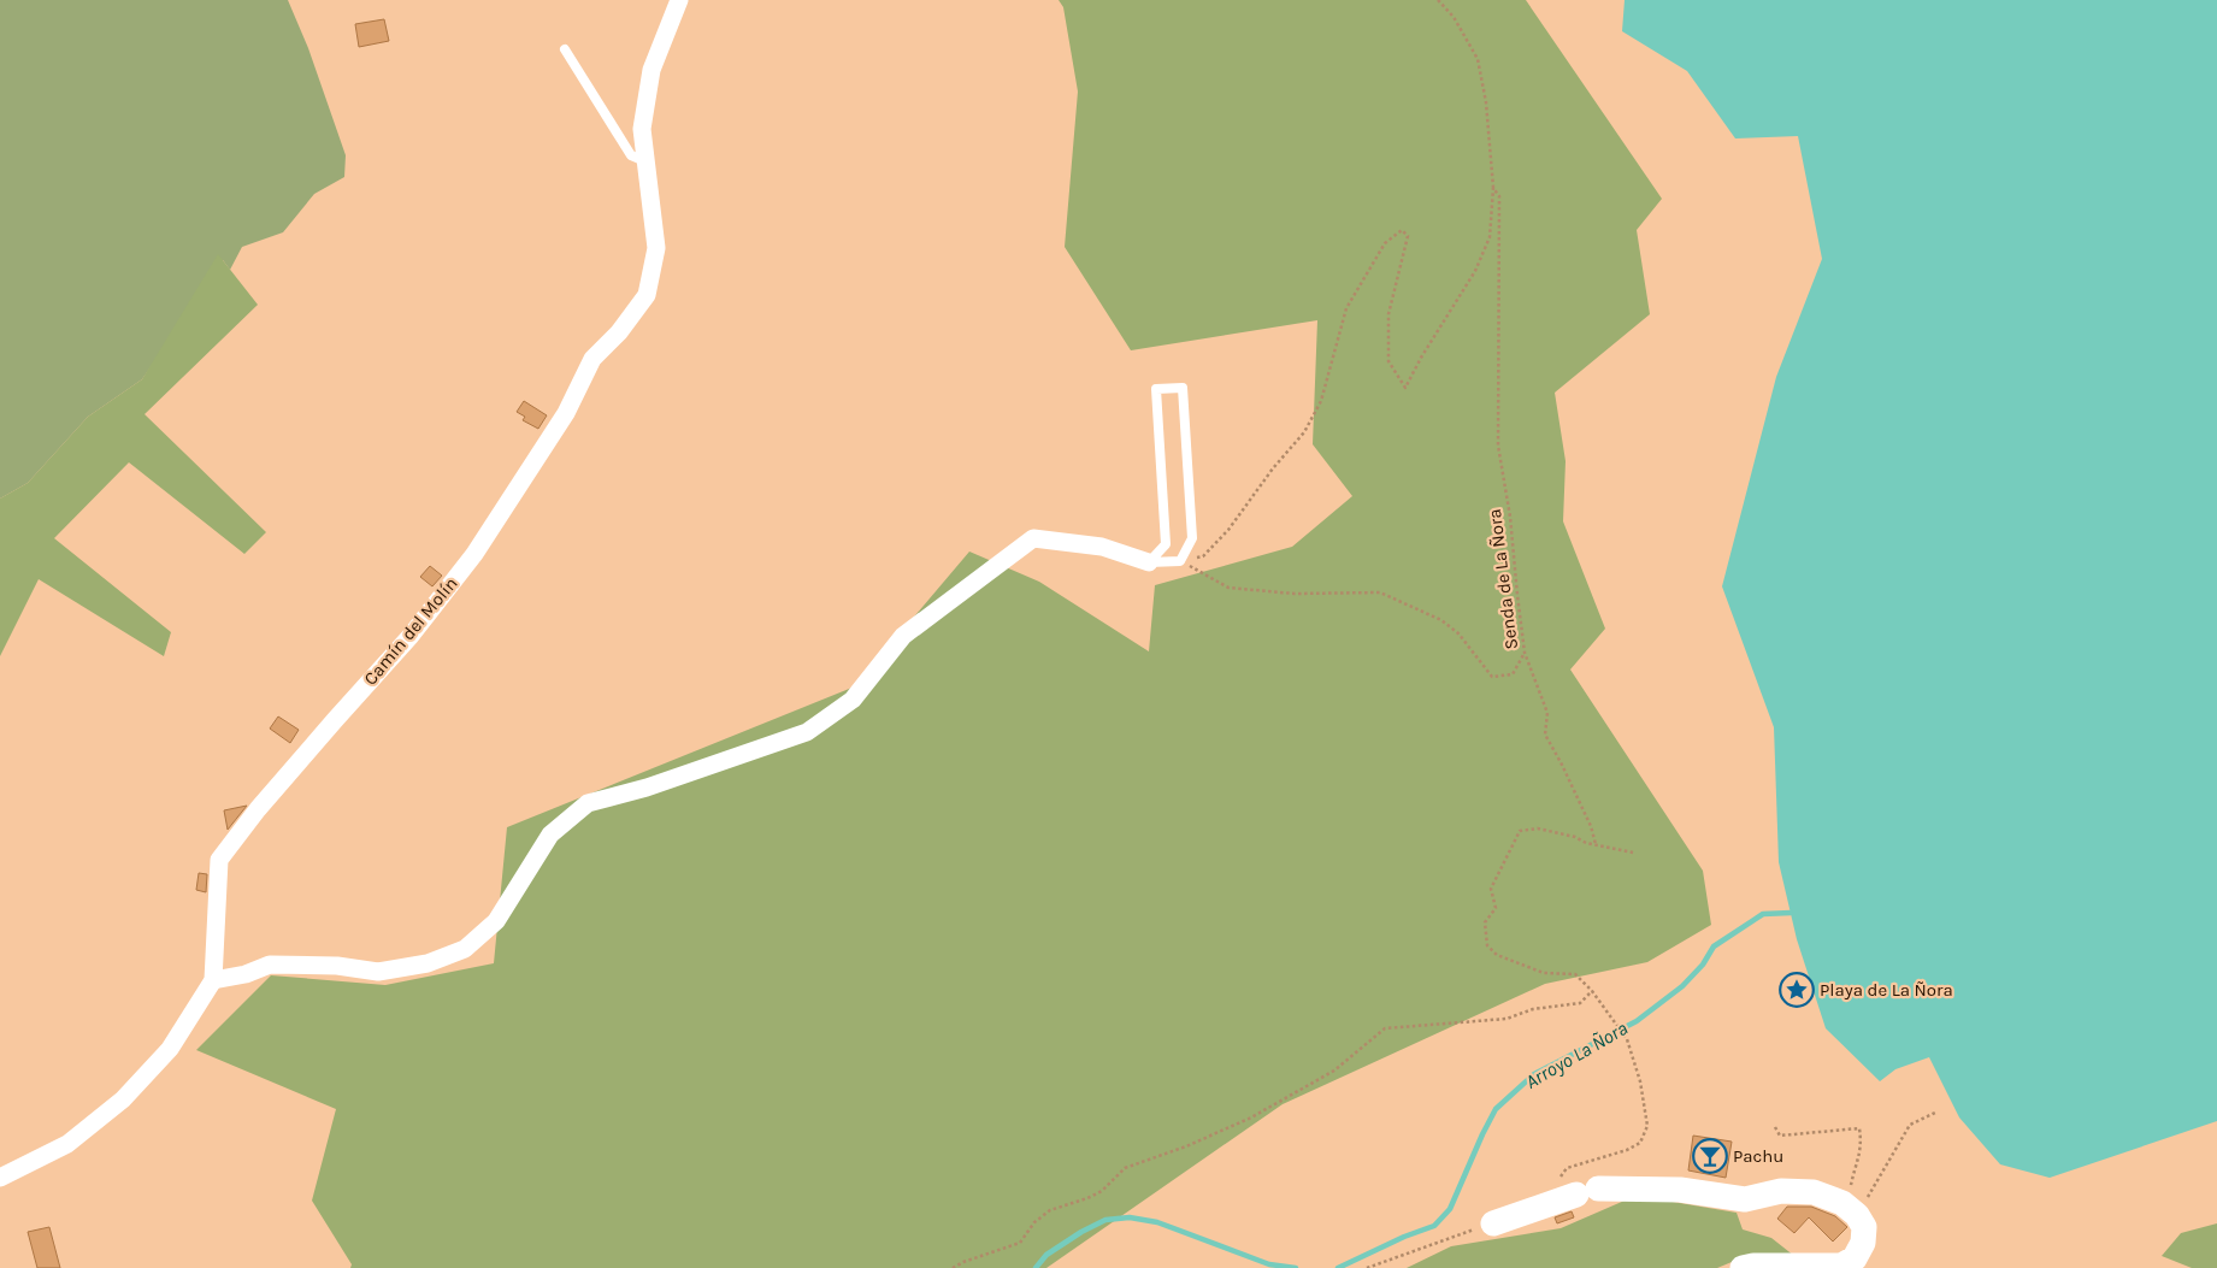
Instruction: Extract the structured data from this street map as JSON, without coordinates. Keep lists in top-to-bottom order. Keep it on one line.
{"streets":{"street":["Camín del Molín"],"path":["Senda de La Ñora"]},"water":["Arroyo La Ñora"],"places":{"place":["Playa de La Ñora"],"bar":["Pachu"]}}
